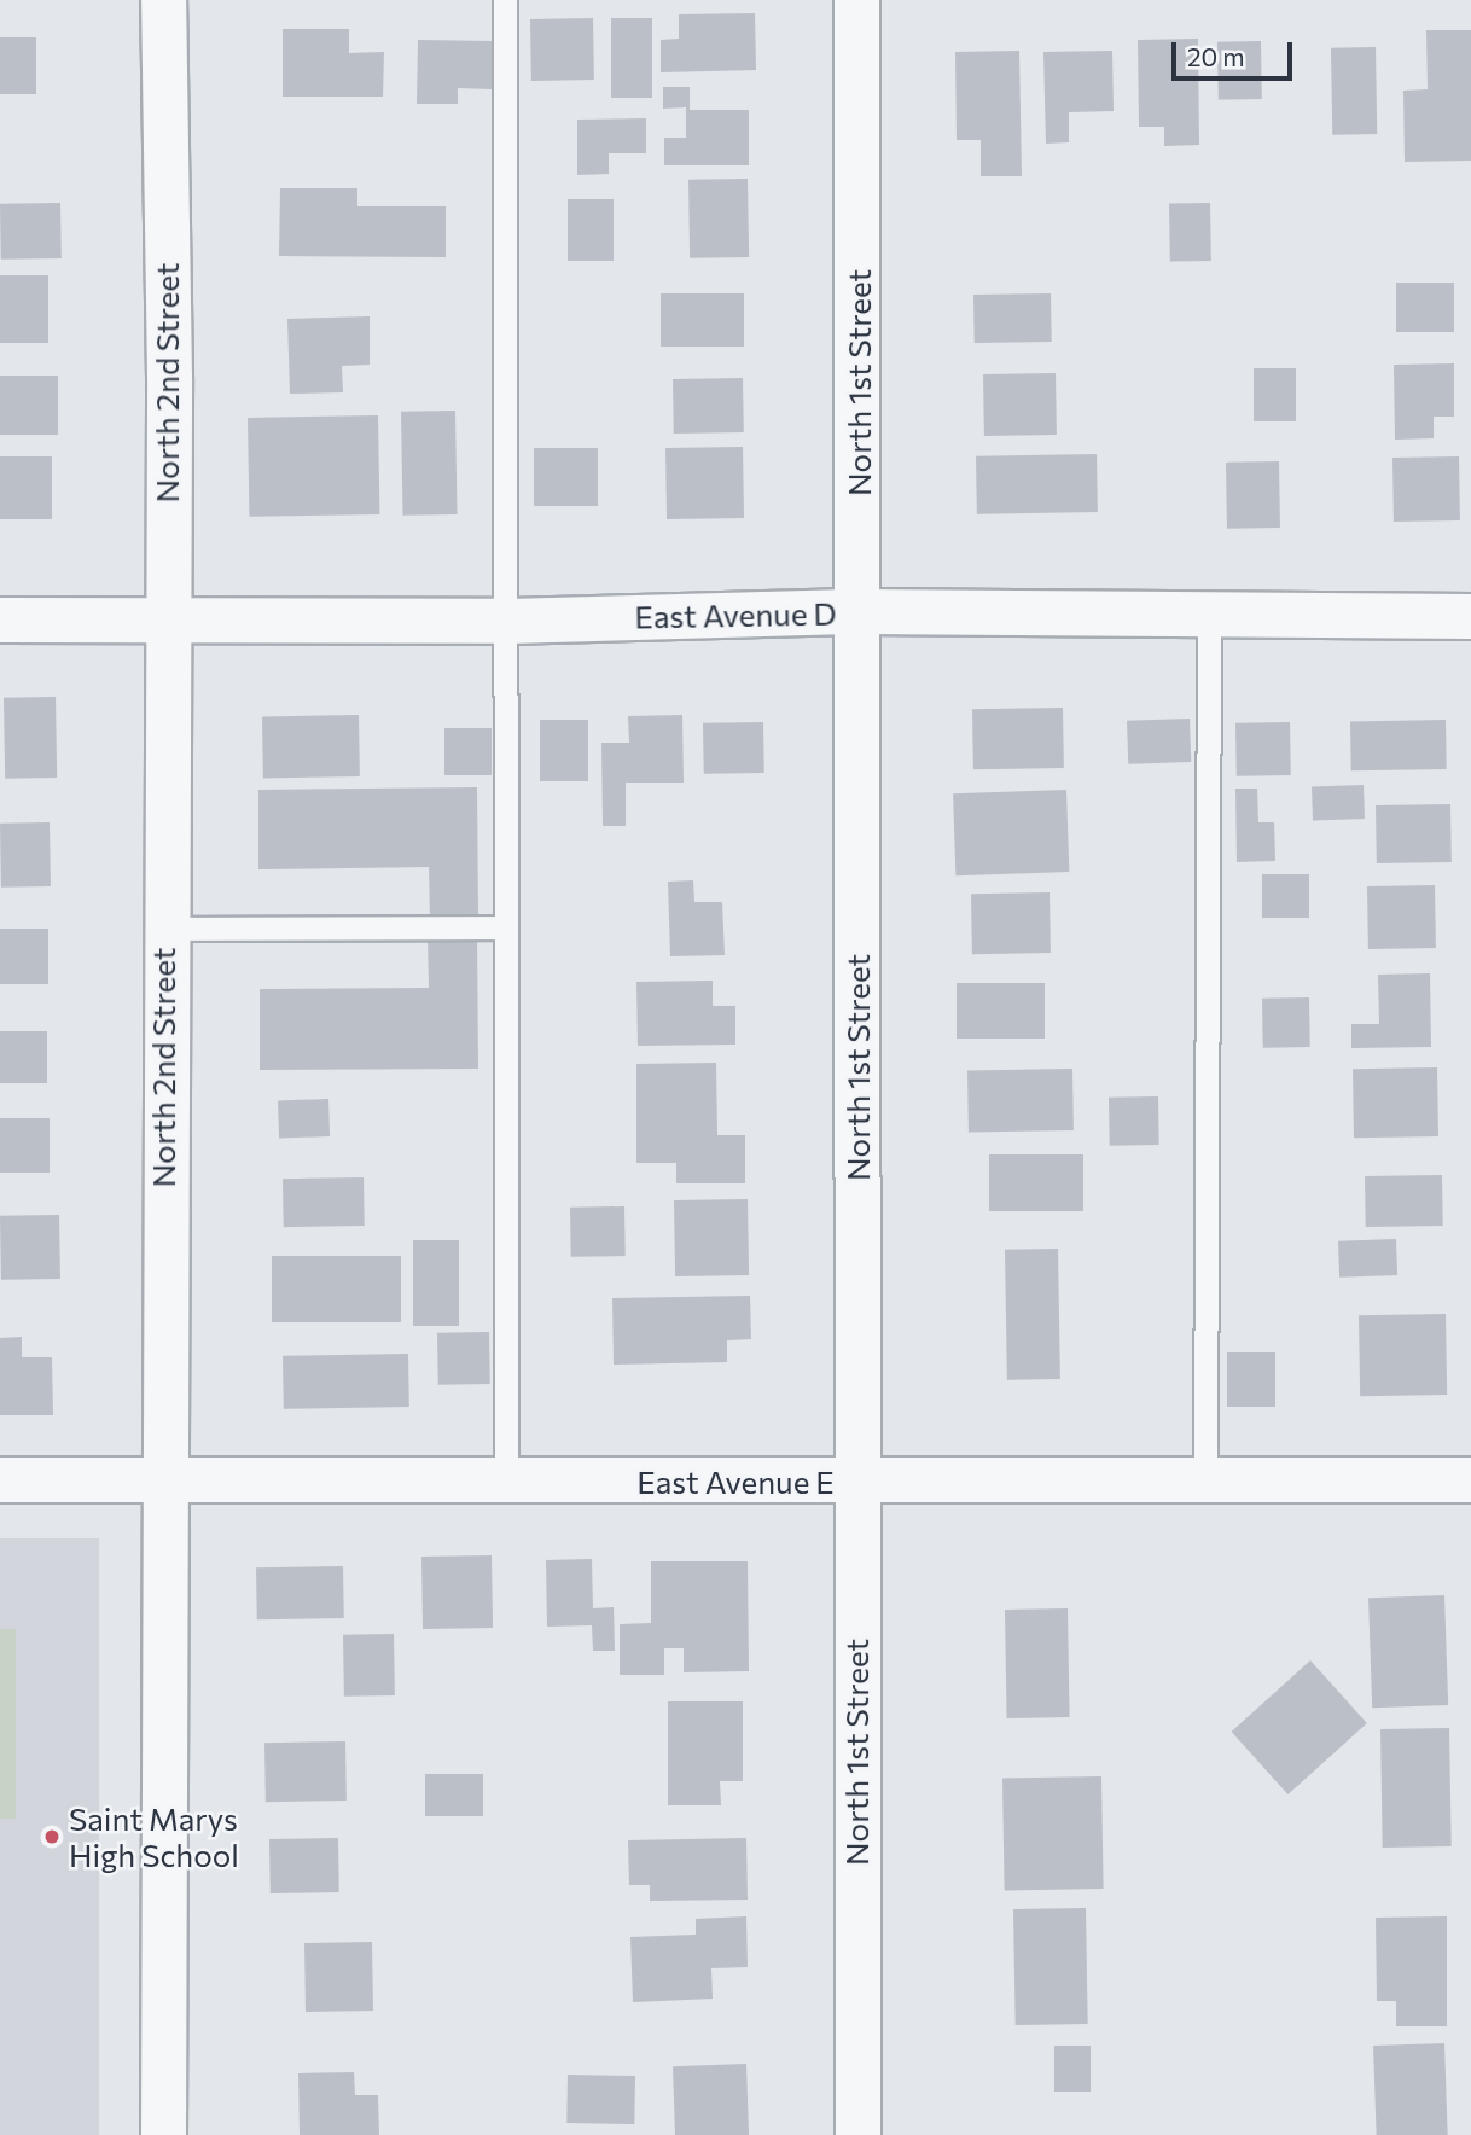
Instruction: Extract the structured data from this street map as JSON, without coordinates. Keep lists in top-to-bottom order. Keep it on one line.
{"streets":{"street":["North 2nd Street","North 1st Street","East Avenue D","East Avenue E"]},"crossings":[["North 2nd Street","East Avenue D"],["North 2nd Street","East Avenue E"],["North 1st Street","East Avenue D"],["North 1st Street","East Avenue E"]],"places":["Saint Marys High School"],"scale_bar":"20 m"}
